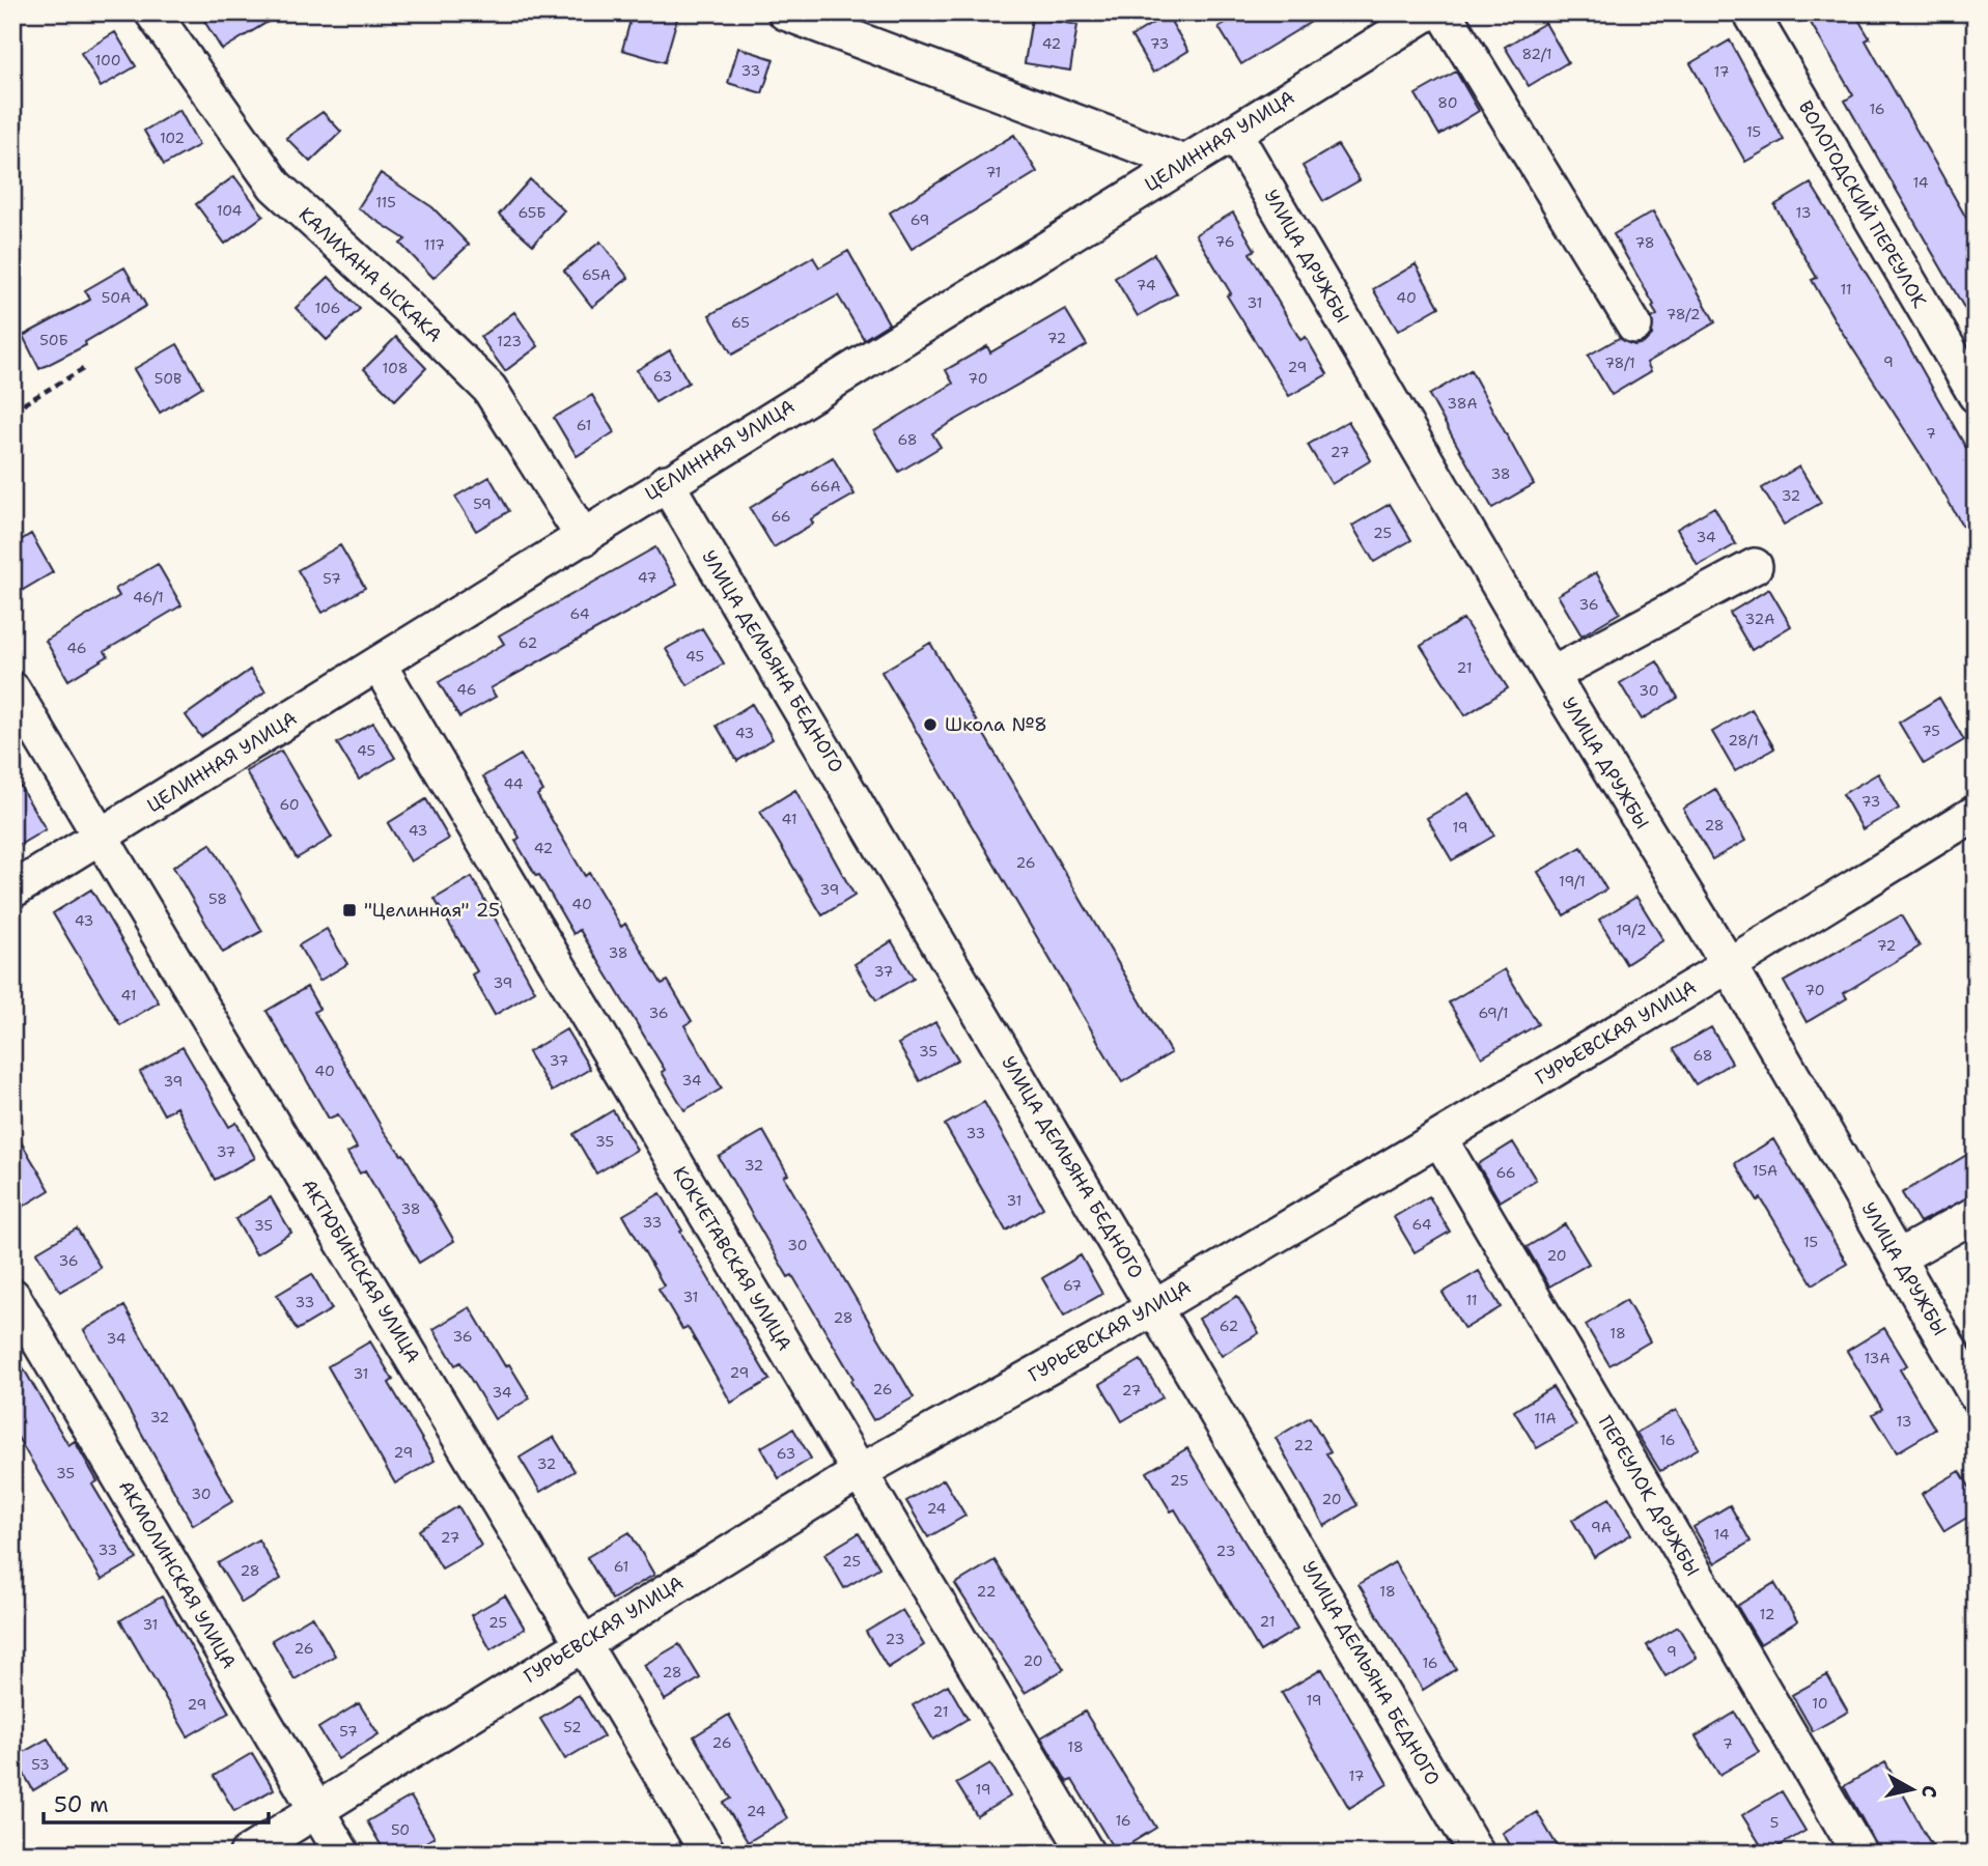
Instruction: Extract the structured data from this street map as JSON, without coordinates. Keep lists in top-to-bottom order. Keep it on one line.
{"streets":{"street":["ЦЕЛИННАЯ УЛИЦА","ВОЛОГОДСКИЙ ПЕРЕУЛОК","УЛИЦА ДРУЖБЫ","КАЛИХАНА ЫСКАКА","УЛИЦА ДЕМЬЯНА БЕДНОГО","ГУРЬЕВСКАЯ УЛИЦА","КОКЧЕТАВСКАЯ УЛИЦА","АКТЮБИНСКАЯ УЛИЦА","ПЕРЕУЛОК ДРУЖБЫ","АКМОЛИНСКАЯ УЛИЦА"]},"crossings":[["ЦЕЛИННАЯ УЛИЦА","УЛИЦА ДРУЖБЫ"],["ЦЕЛИННАЯ УЛИЦА","КАЛИХАНА ЫСКАКА"],["ЦЕЛИННАЯ УЛИЦА","УЛИЦА ДЕМЬЯНА БЕДНОГО"],["ЦЕЛИННАЯ УЛИЦА","КОКЧЕТАВСКАЯ УЛИЦА"],["ЦЕЛИННАЯ УЛИЦА","АКТЮБИНСКАЯ УЛИЦА"],["УЛИЦА ДРУЖБЫ","ГУРЬЕВСКАЯ УЛИЦА"],["УЛИЦА ДЕМЬЯНА БЕДНОГО","ГУРЬЕВСКАЯ УЛИЦА"],["ГУРЬЕВСКАЯ УЛИЦА","КОКЧЕТАВСКАЯ УЛИЦА"],["ГУРЬЕВСКАЯ УЛИЦА","АКТЮБИНСКАЯ УЛИЦА"],["ГУРЬЕВСКАЯ УЛИЦА","ПЕРЕУЛОК ДРУЖБЫ"],["ГУРЬЕВСКАЯ УЛИЦА","АКМОЛИНСКАЯ УЛИЦА"]],"places":{"other":["Школа №8"],"transit":["\"Целинная\" 25"]},"house_numbers":["42","73","82/1","100","33","17","80","16","15","102","71","14","115","104","65Б","13","69","76","78","117","65А","74","11","50А","40","31","106","78/2","65","72","50Б","123","9","78/1","29","108","63","50В","70","38А","61","7","68","27","38","66А","32","59","66","25","34","47","57","46/1","36","64","32А","62","46","45","21","46","30","75","43","28/1","45","44","73","60","41","28","19","43","42","26","19/1","39","58","40","43","19/2","72","38","37","39","70","41","36","69/1","35","68","37","40","34","39","33","35","37","32","15А","66","31","38","33","64","35","15","30","20","36","67","31","11","33","28","62","18","36","34","13А","29","31","26","27","34","32","11А","13","16","22","29","63","32","35","25","30","20","24","9А","14","27","33","23","25","61","28","22","18","12","21","25","31","23","26","9","20","16","28","19","10","29","21","52","57","26","7","18","53","17","19","24","16","5","50"],"scale_bar":"50 m","north":"right"}
